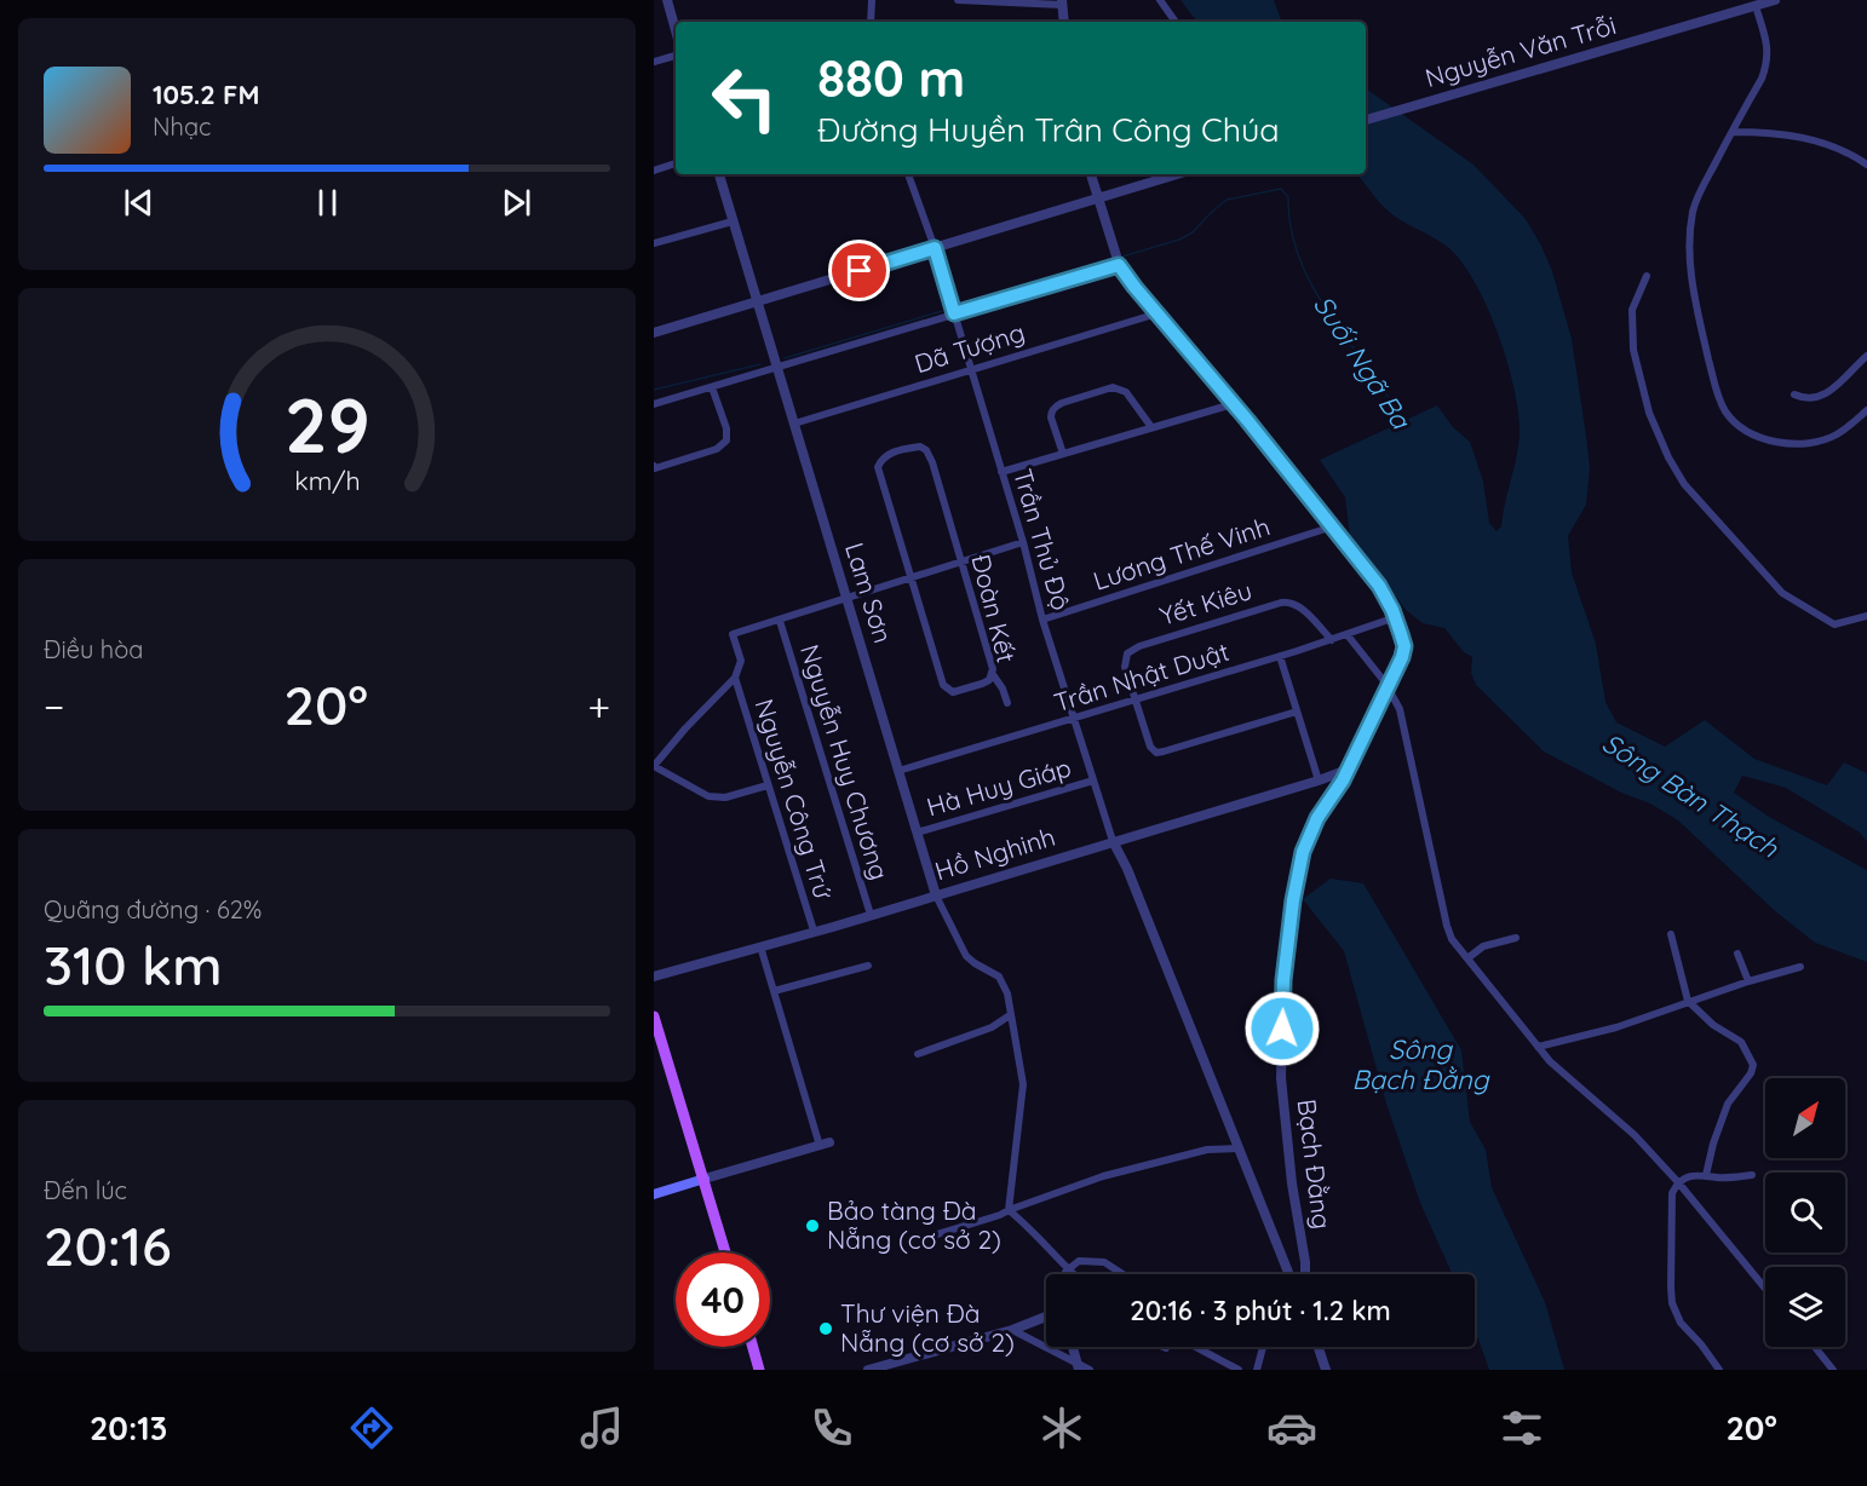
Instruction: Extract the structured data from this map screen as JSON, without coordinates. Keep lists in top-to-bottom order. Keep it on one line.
{"streets":{"street":["Nguyễn Văn Trỗi","Dã Tượng","Trần Thủ Độ","Lương Thế Vinh","Lam Sơn","Yết Kiêu","Đoàn Kết","Trần Nhật Duật","Nguyễn Huy Chương","Hà Huy Giáp","Nguyễn Công Trứ","Hồ Nghinh","Bạch Đằng"]},"crossings":[["Dã Tượng","Trần Thủ Độ"],["Dã Tượng","Lam Sơn"],["Dã Tượng","Bạch Đằng"],["Trần Thủ Độ","Lương Thế Vinh"],["Trần Thủ Độ","Trần Nhật Duật"],["Trần Thủ Độ","Hà Huy Giáp"],["Trần Thủ Độ","Hồ Nghinh"],["Lương Thế Vinh","Bạch Đằng"],["Lam Sơn","Trần Nhật Duật"],["Lam Sơn","Hà Huy Giáp"],["Lam Sơn","Hồ Nghinh"],["Yết Kiêu","Trần Nhật Duật"],["Trần Nhật Duật","Bạch Đằng"],["Nguyễn Huy Chương","Nguyễn Công Trứ"],["Nguyễn Huy Chương","Hồ Nghinh"],["Nguyễn Công Trứ","Hồ Nghinh"],["Hồ Nghinh","Bạch Đằng"]],"water":["Suối Ngã Ba","Sông Bàn Thạch","Sông Bạch Đằng"],"places":["Bảo tàng Đà Nẵng (cơ sở 2)","Thư viện Đà Nẵng (cơ sở 2)"],"north":"top right","page":{"turn":["880 m","Đường Huyền Trân Công Chúa"],"song":["105.2 FM","Nhạc"],"tile":["Điều hòa",["Quãng đường · 62%","310 km"],["Đến lúc","20:16"]],"heat":["−","20°","+"],"limit":"40","trip":"20:16 · 3 phút · 1.2 km","tabs":["20:13","20°"],"gauge":["29","km/h"]}}
